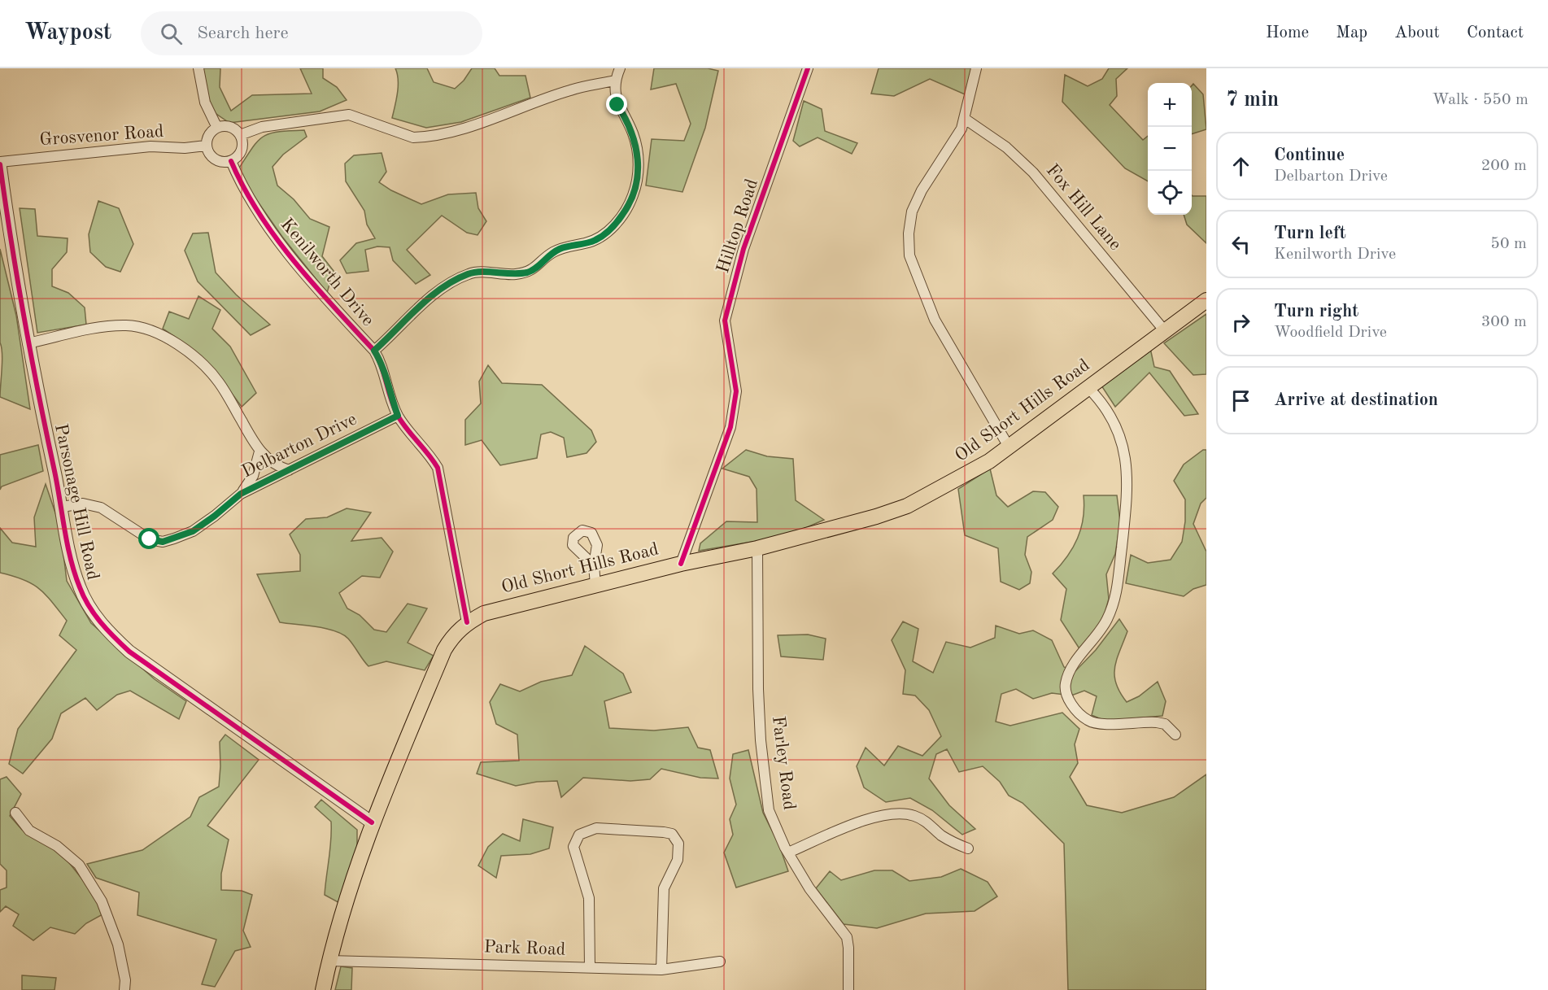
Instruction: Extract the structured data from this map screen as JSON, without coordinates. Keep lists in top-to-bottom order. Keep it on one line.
{"streets":{"main road":["Old Short Hills Road"],"street":["Grosvenor Road","Fox Hill Lane","Hilltop Road","Kenilworth Drive","Delbarton Drive","Parsonage Hill Road","Farley Road","Park Road"]},"crossings":[["Grosvenor Road","Kenilworth Drive"],["Grosvenor Road","Parsonage Hill Road"],["Fox Hill Lane","Old Short Hills Road"],["Hilltop Road","Old Short Hills Road"],["Kenilworth Drive","Old Short Hills Road"],["Kenilworth Drive","Delbarton Drive"],["Old Short Hills Road","Parsonage Hill Road"],["Old Short Hills Road","Farley Road"],["Old Short Hills Road","Park Road"],["Delbarton Drive","Parsonage Hill Road"]],"page":{"header":"Waypost","search":"Search here","nav":["Home","Map","About","Contact"],"heading":["7 min","Walk · 550 m"],"map_buttons":["+","−"],"list":[["Continue","Delbarton Drive","200 m"],["Turn left","Kenilworth Drive","50 m"],["Turn right","Woodfield Drive","300 m"],"Arrive at destination"]}}
